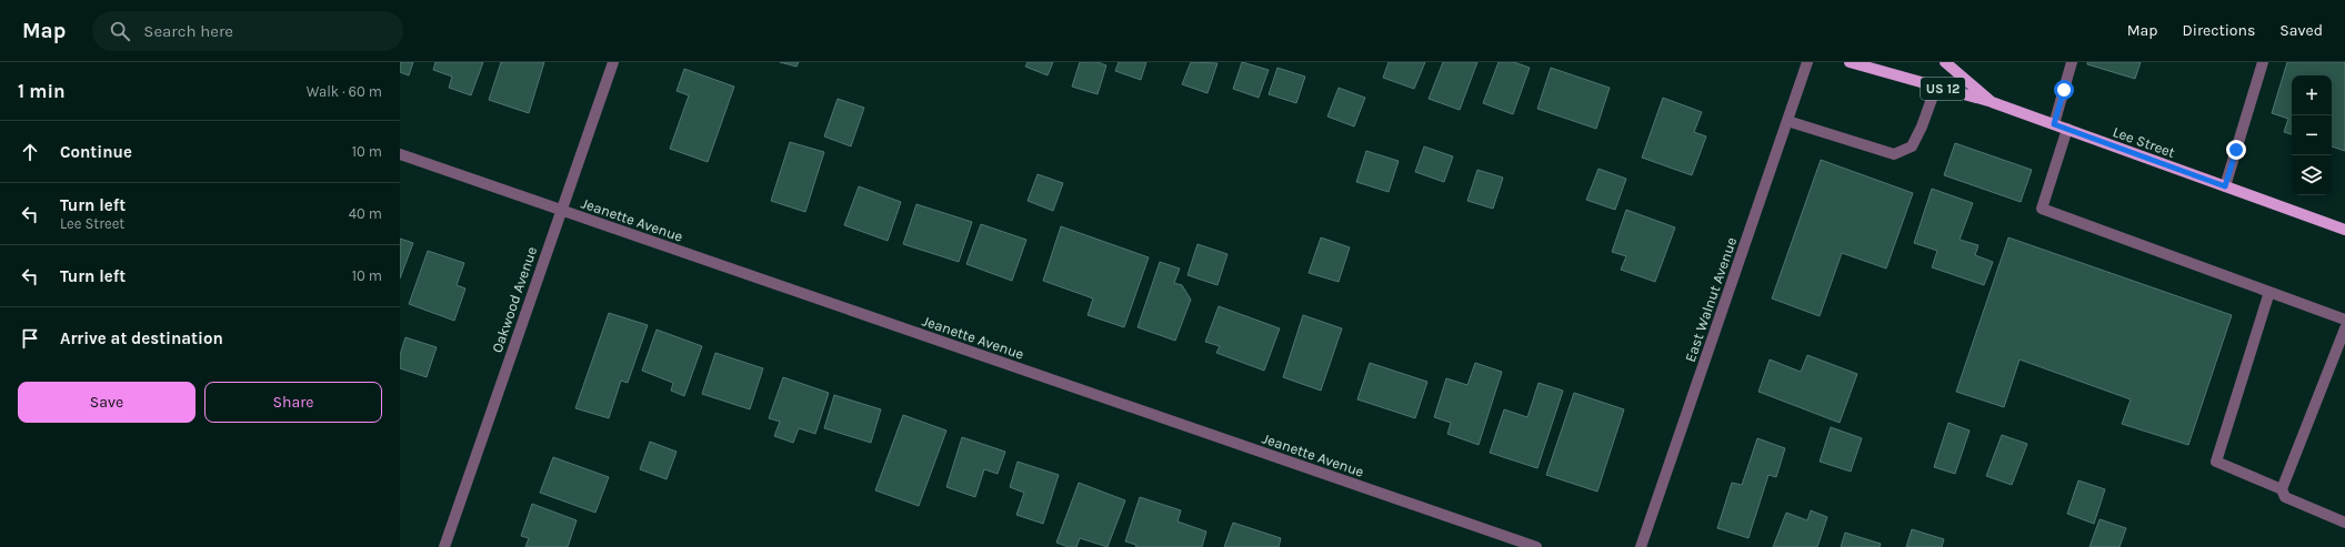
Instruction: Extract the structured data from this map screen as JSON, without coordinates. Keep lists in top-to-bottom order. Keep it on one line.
{"streets":{"main road":["US 12","Lee Street"],"street":["Jeanette Avenue","Oakwood Avenue","East Walnut Avenue"]},"crossings":[["US 12","Lee Street"],["Jeanette Avenue","Oakwood Avenue"]],"page":{"header":"Map","search":"Search here","nav":["Map","Directions","Saved"],"heading":["1 min","Walk · 60 m"],"map_buttons":["+","−"],"list":[["Continue","10 m"],["Turn left","Lee Street","40 m"],["Turn left","10 m"],"Arrive at destination"],"buttons":["Save","Share"]}}
